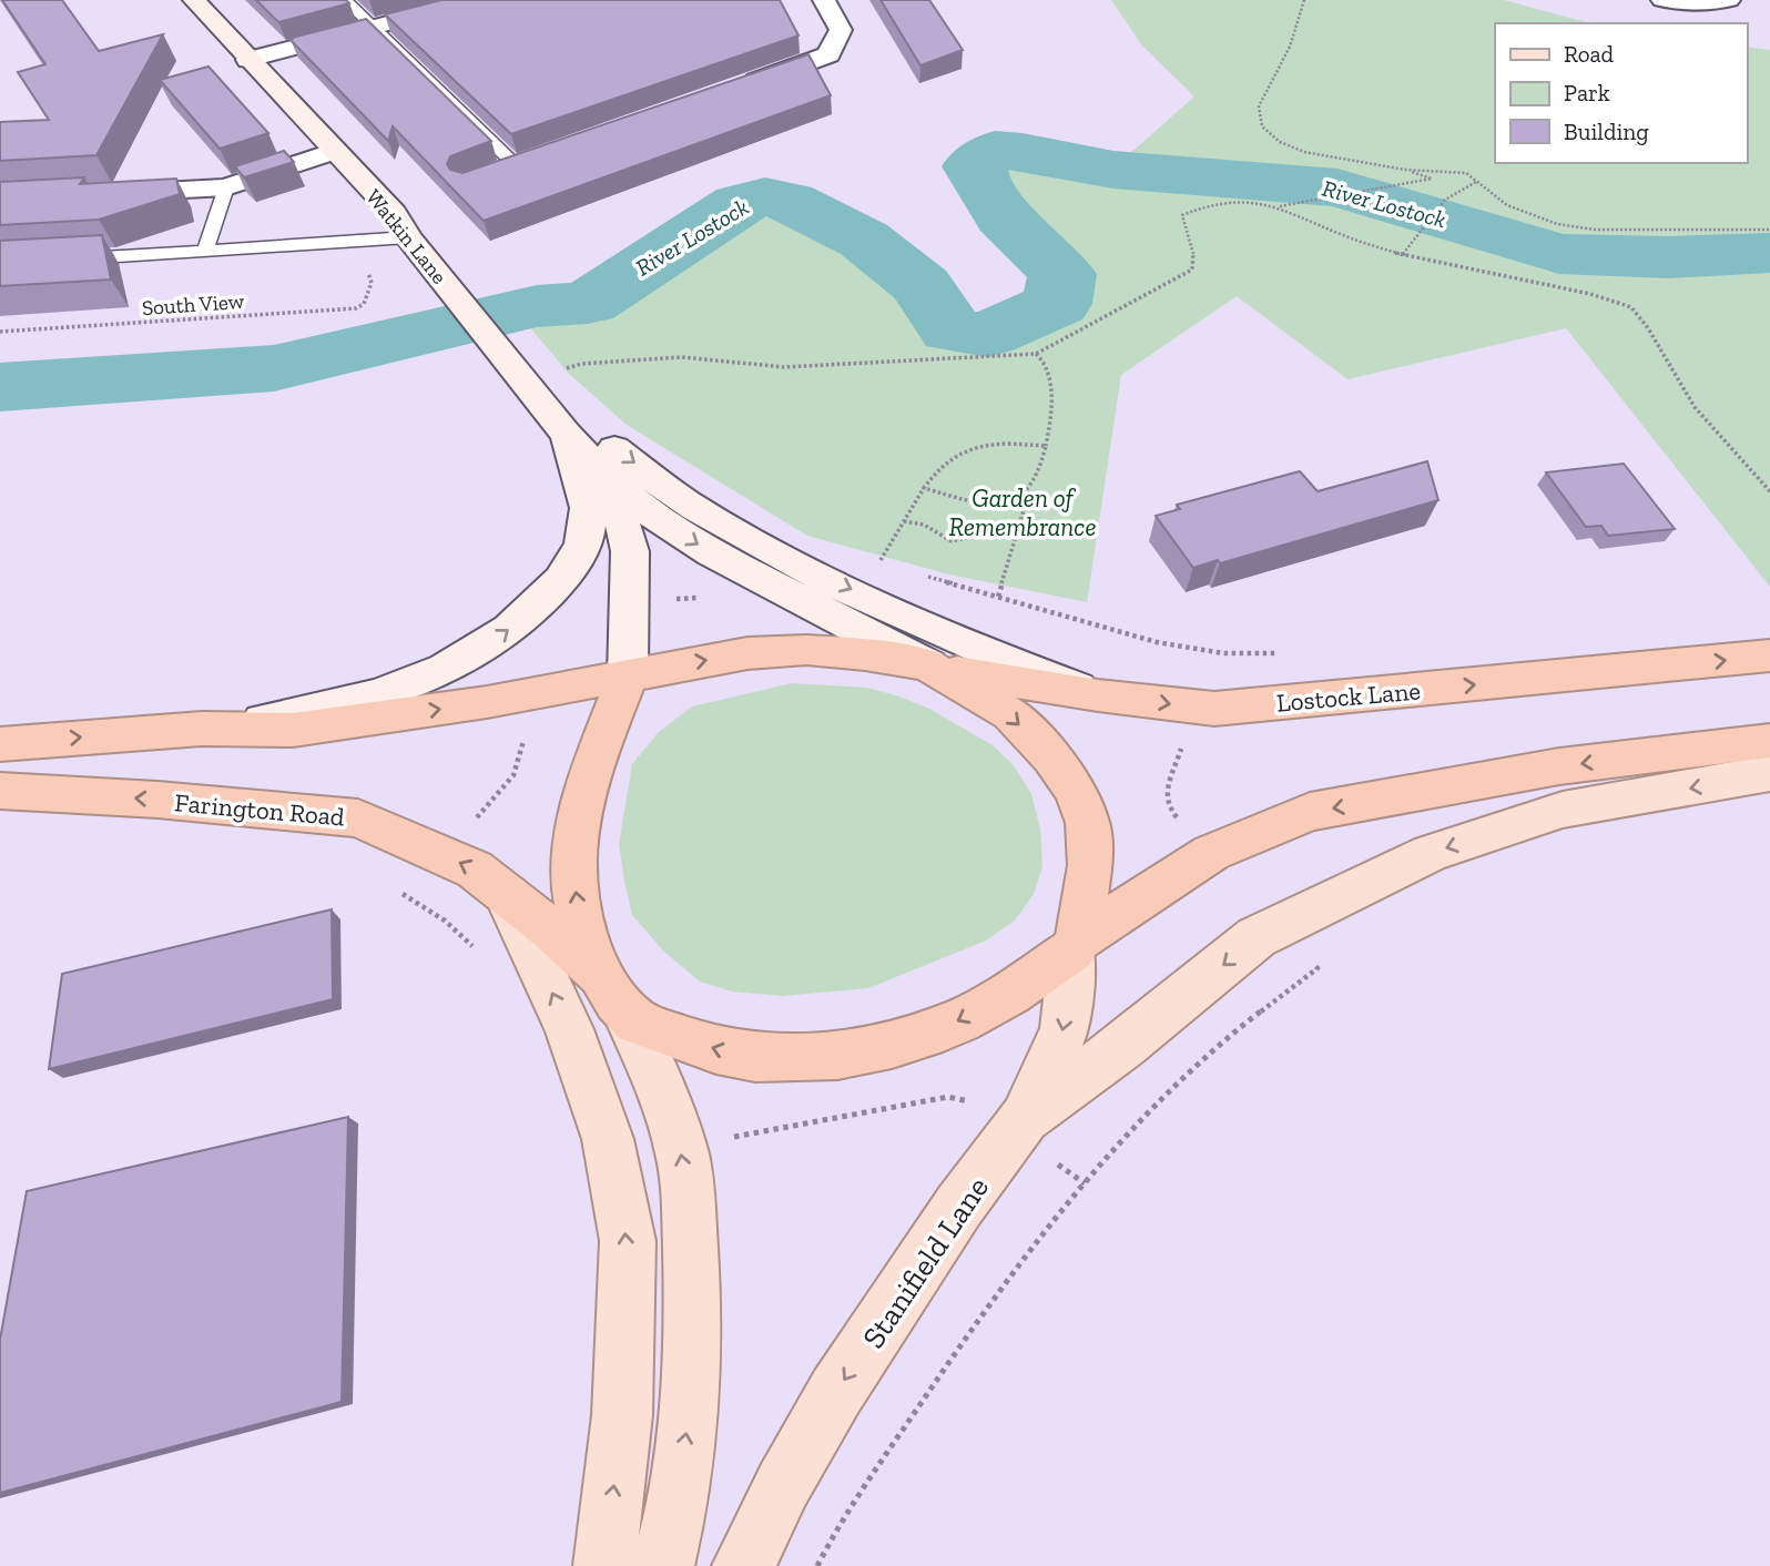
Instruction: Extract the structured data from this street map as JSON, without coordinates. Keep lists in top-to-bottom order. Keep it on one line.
{"streets":{"highway":["Lostock Lane","Farington Road"],"main road":["Watkin Lane","Stanifield Lane"],"path":["South View"]},"crossings":[["Watkin Lane","Lostock Lane"],["Farington Road","Stanifield Lane"]],"one_way":["Stanifield Lane"],"water":["River Lostock"],"parks":["Garden of Remembrance"],"legend":["Road","Park","Building"]}
